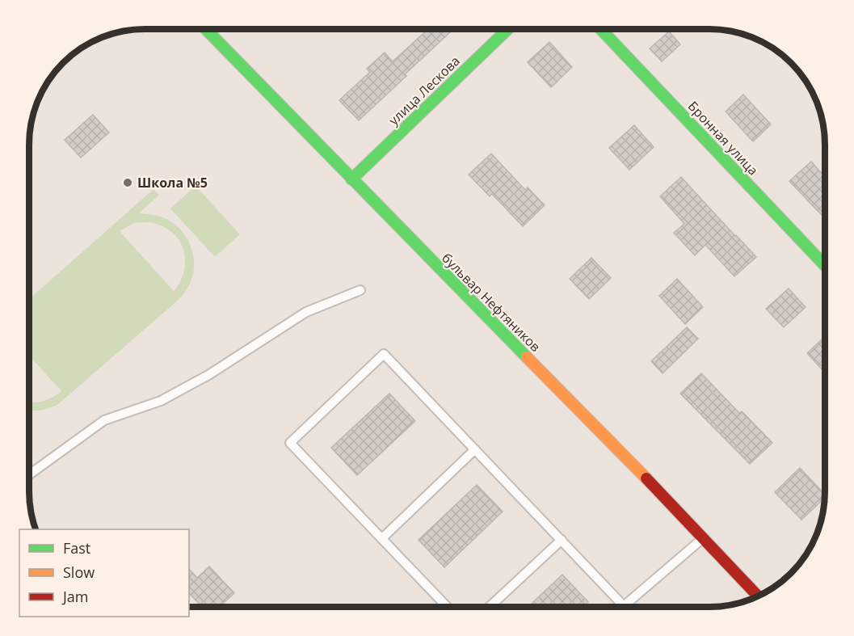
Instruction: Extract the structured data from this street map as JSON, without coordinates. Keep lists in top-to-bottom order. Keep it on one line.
{"streets":{"street":["улица Лескова","Бронная улица","бульвар Нефтяников"]},"crossings":[["улица Лескова","бульвар Нефтяников"]],"places":["Школа №5"],"legend":["Fast","Slow","Jam"]}
